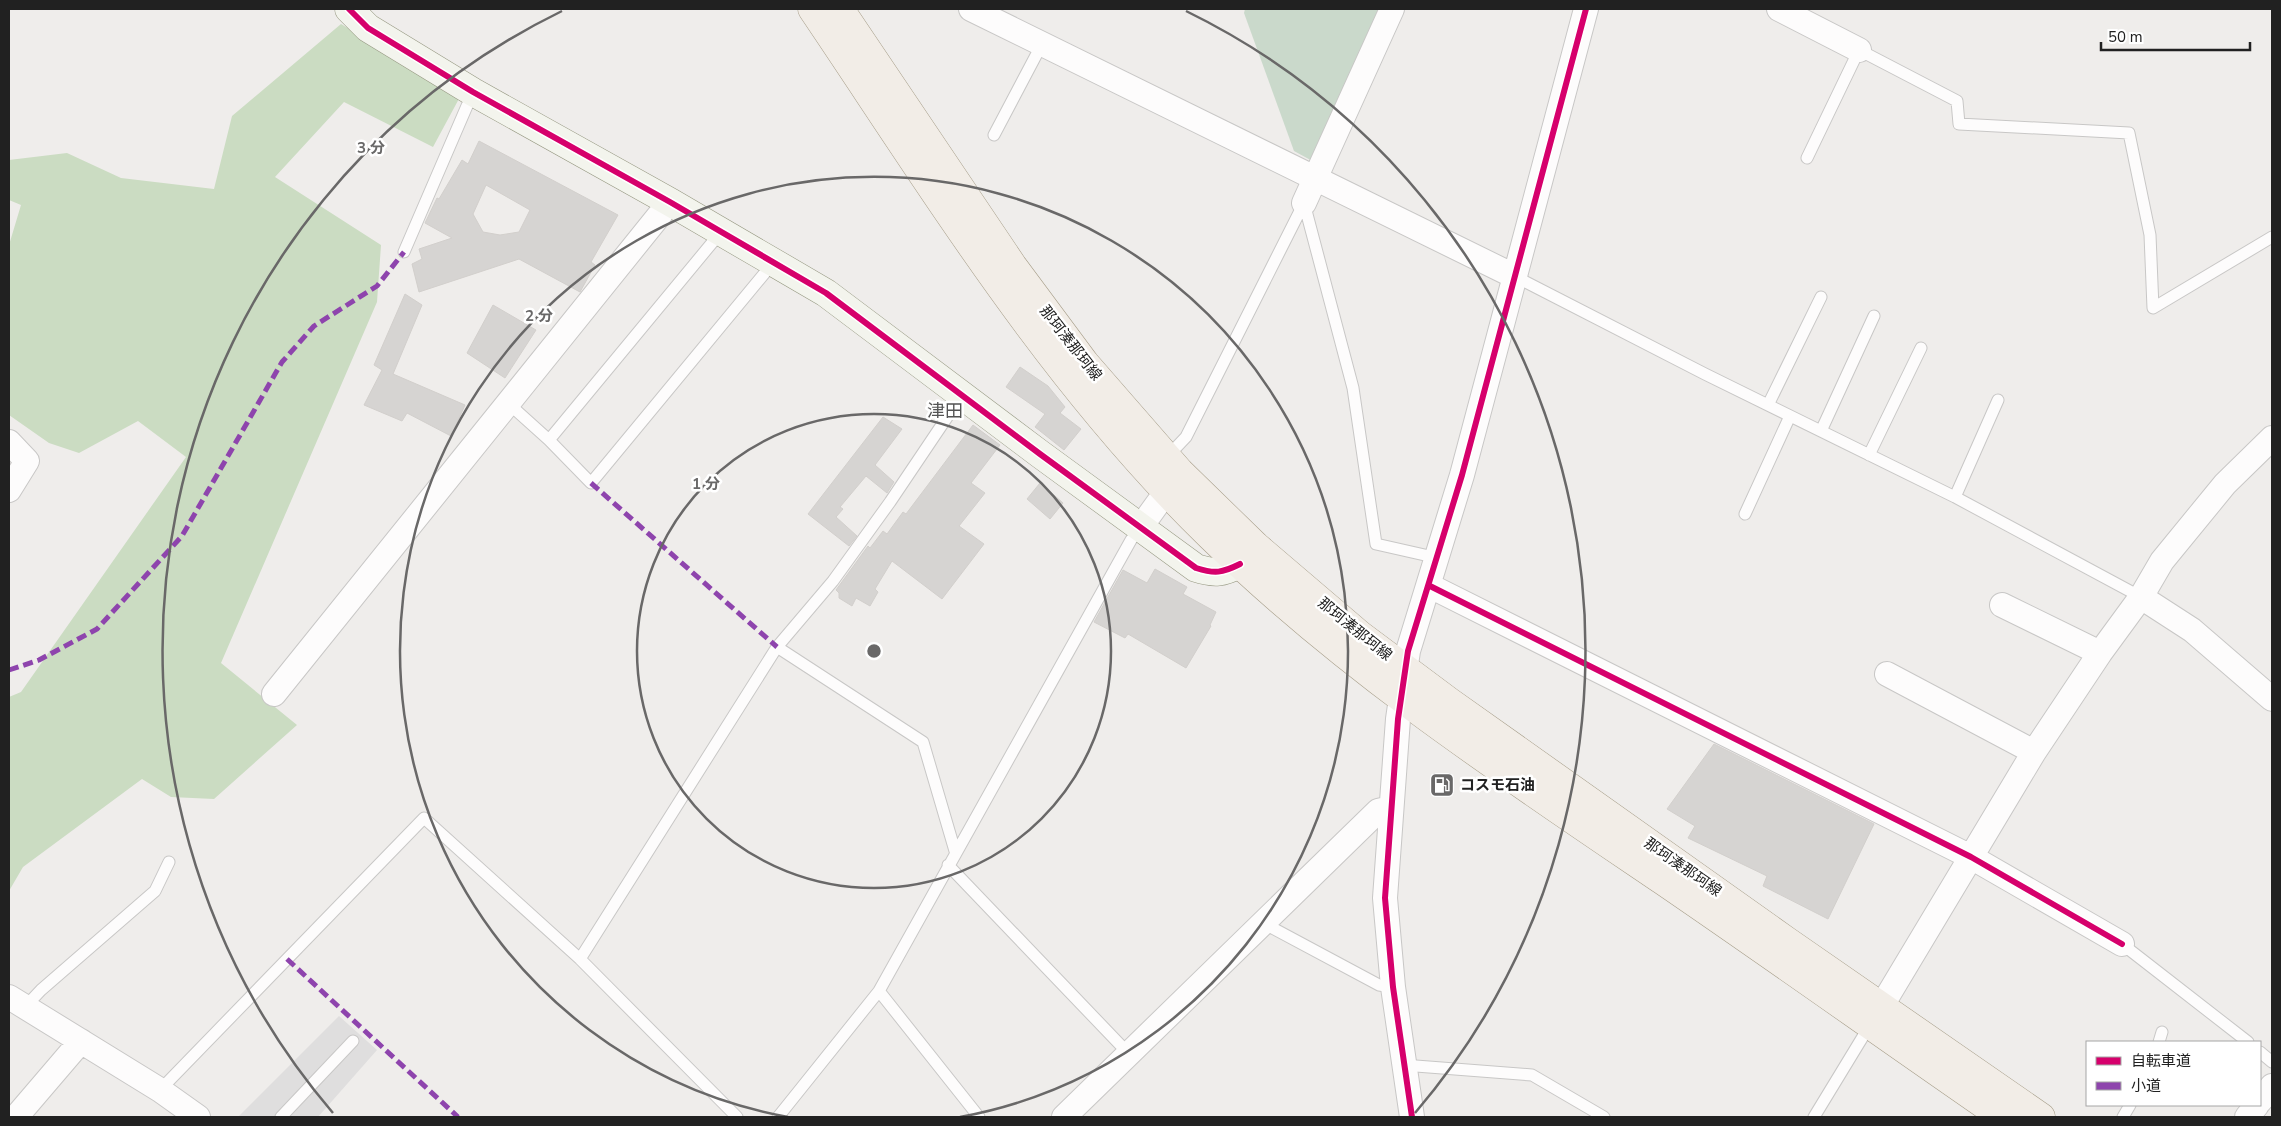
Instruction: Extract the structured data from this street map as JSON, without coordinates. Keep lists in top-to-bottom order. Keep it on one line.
{"streets":{"main road":["那珂湊那珂線"]},"districts":["津田"],"places":{"fuel station":["コスモ石油"]},"legend":["自転車道","小道"],"scale_bar":"50 m","rings":["3 分","2 分","1 分"]}
